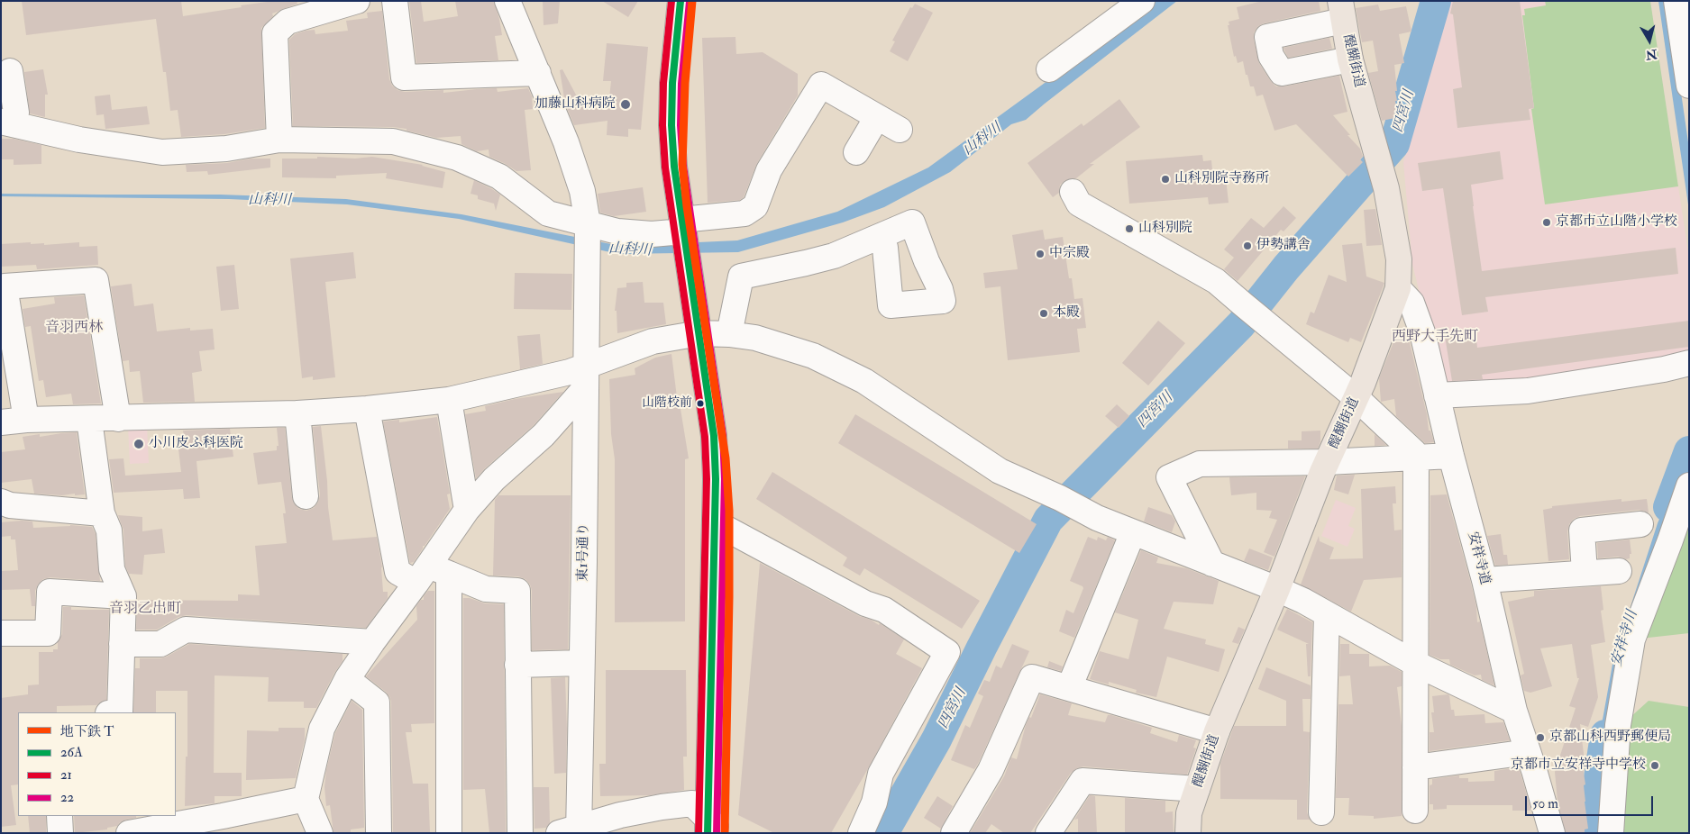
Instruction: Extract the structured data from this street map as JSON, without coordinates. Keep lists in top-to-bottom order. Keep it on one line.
{"streets":{"main road":["醍醐街道"],"street":["東1号通り","安祥寺道"]},"crossings":[["醍醐街道","安祥寺道"]],"districts":["音羽西林","西野大手先町","音羽乙出町"],"water":["四宮川","山科川","安祥寺川"],"places":["加藤山科病院","山科別院寺務所","京都市立山階小学校","山科別院","伊勢講舎","中宗殿","本殿","山階校前","小川皮ふ科医院","京都山科西野郵便局","京都市立安祥寺中学校"],"lines":["metro line T","transit line 26A","transit line 21","transit line 22"],"legend":["地下鉄 T","26A","21","22"],"scale_bar":"50 m","north":"bottom"}
